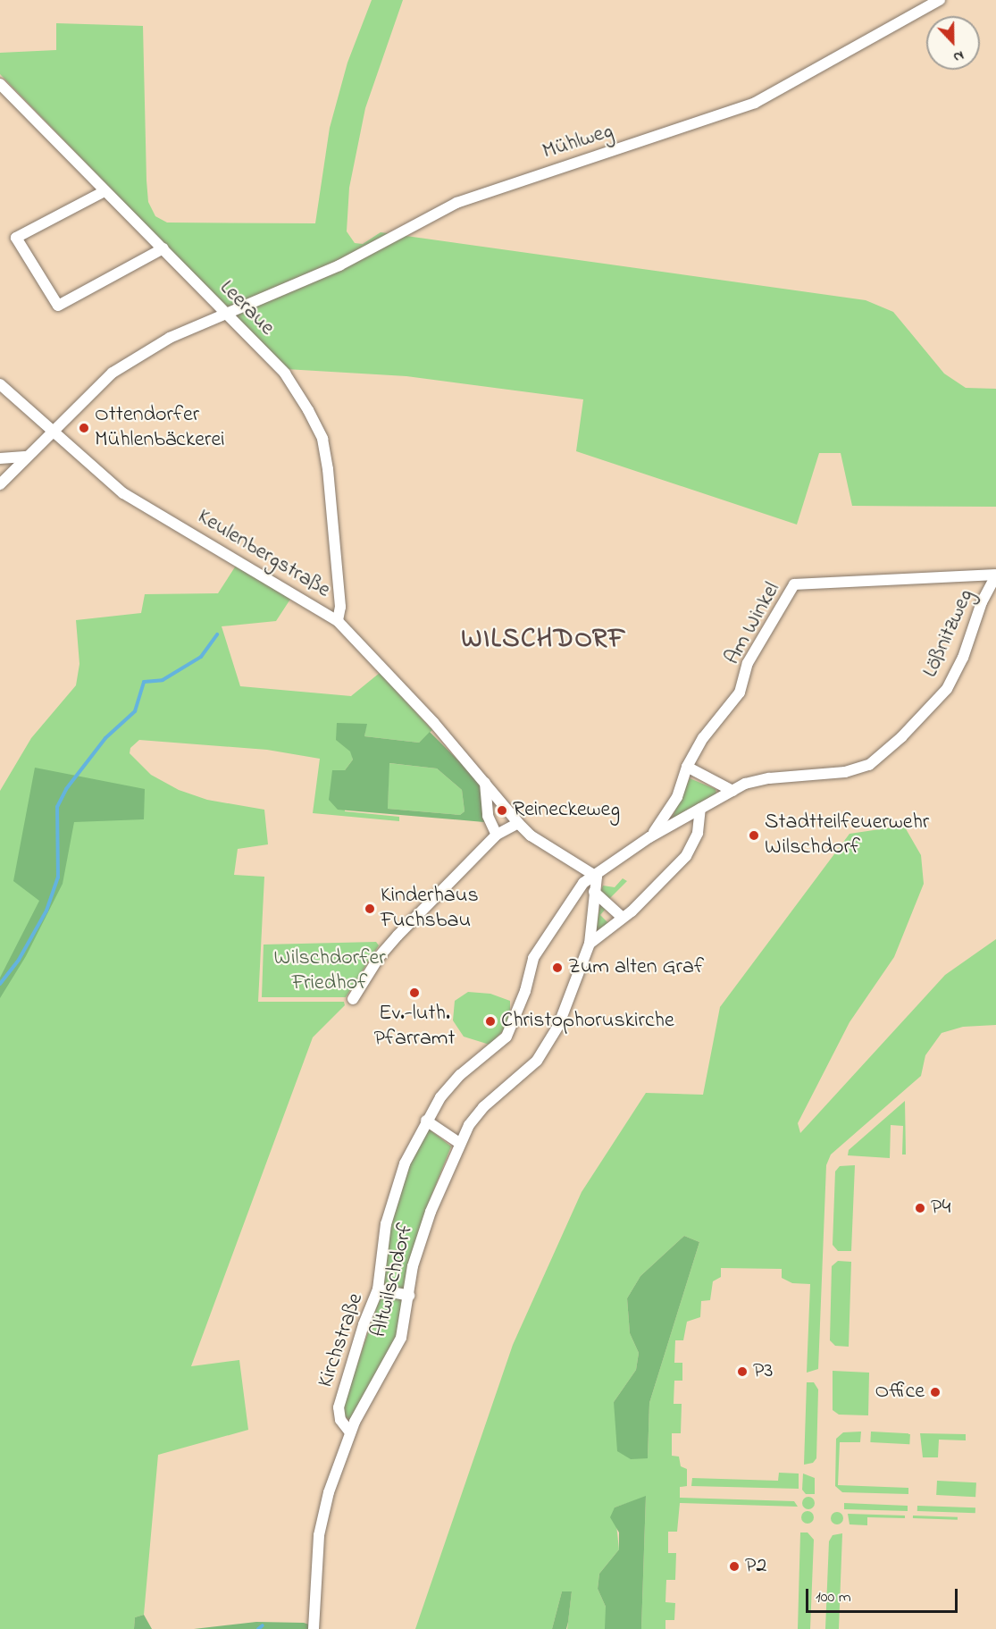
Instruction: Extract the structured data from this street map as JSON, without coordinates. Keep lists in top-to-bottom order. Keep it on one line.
{"streets":{"street":["Mühlweg","Leeraue","Keulenbergstraße","Am Winkel","Lößnitzweg","Altwilschdorf","Kirchstraße"]},"crossings":[["Mühlweg","Leeraue"],["Mühlweg","Keulenbergstraße"],["Leeraue","Keulenbergstraße"],["Keulenbergstraße","Altwilschdorf"],["Keulenbergstraße","Kirchstraße"],["Am Winkel","Lößnitzweg"],["Am Winkel","Kirchstraße"],["Altwilschdorf","Kirchstraße"]],"districts":["WILSCHDORF"],"parks":["Wilschdorfer Friedhof"],"places":["Ottendorfer Mühlenbäckerei","Reineckeweg","Stadtteilfeuerwehr Wilschdorf","Kinderhaus Fuchsbau","Zum alten Graf","Ev.-luth. Pfarramt","Christophoruskirche","P4","P3","Office","P2"],"scale_bar":"100 m","north":"bottom"}
